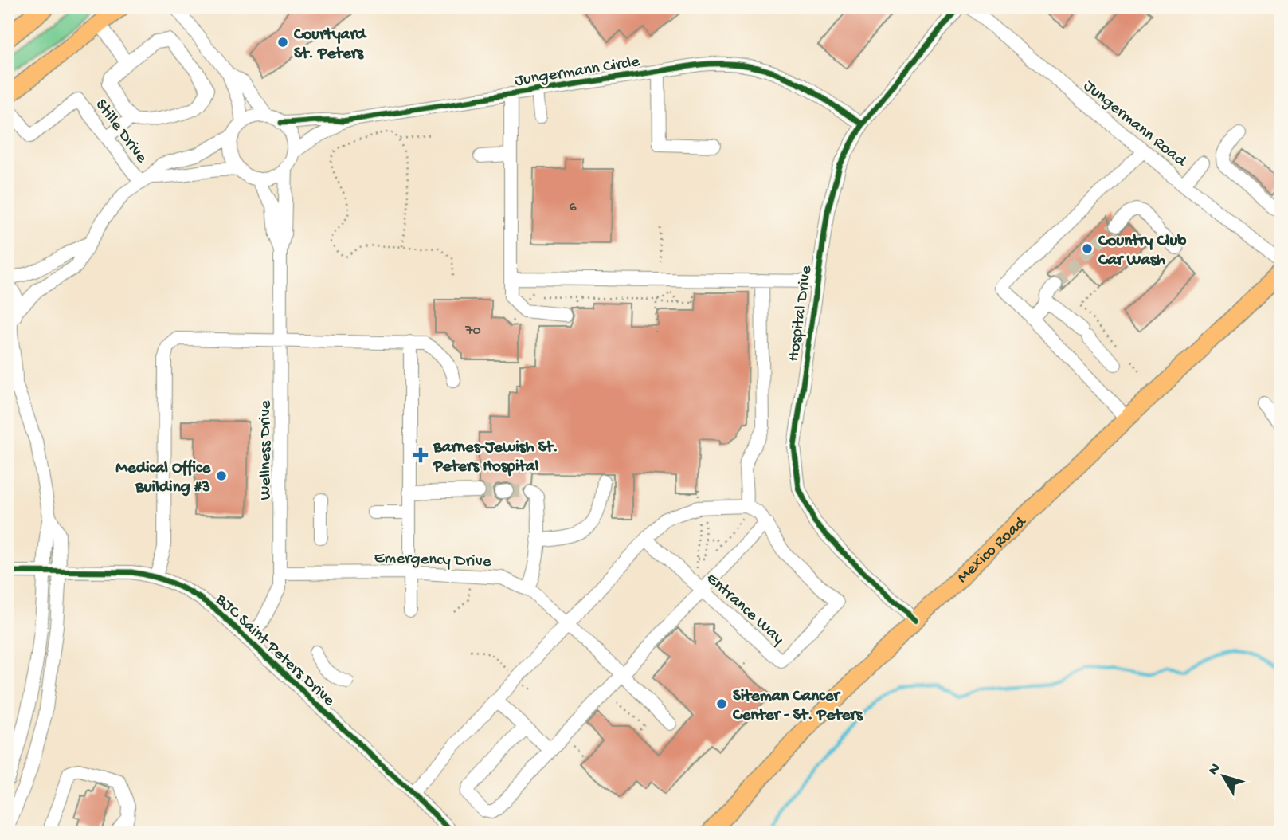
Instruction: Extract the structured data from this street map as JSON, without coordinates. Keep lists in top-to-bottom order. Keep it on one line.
{"streets":{"main road":["Mexico Road"],"street":["Jungermann Circle","Jungermann Road","Stille Drive","Hospital Drive","Wellness Drive","Emergency Drive","Entrance Way","BJC Saint Peters Drive"]},"crossings":[["Jungermann Circle","Hospital Drive"],["Jungermann Circle","Wellness Drive"],["Hospital Drive","Mexico Road"],["Wellness Drive","Emergency Drive"],["Wellness Drive","BJC Saint Peters Drive"]],"places":{"other":["Courtyard St. Peters","Country Club Car Wash","Medical Office Building #3","Siteman Cancer Center - St. Peters"],"health":["Barnes-Jewish St. Peters Hospital"]},"house_numbers":["6","70"],"north":"top left"}
